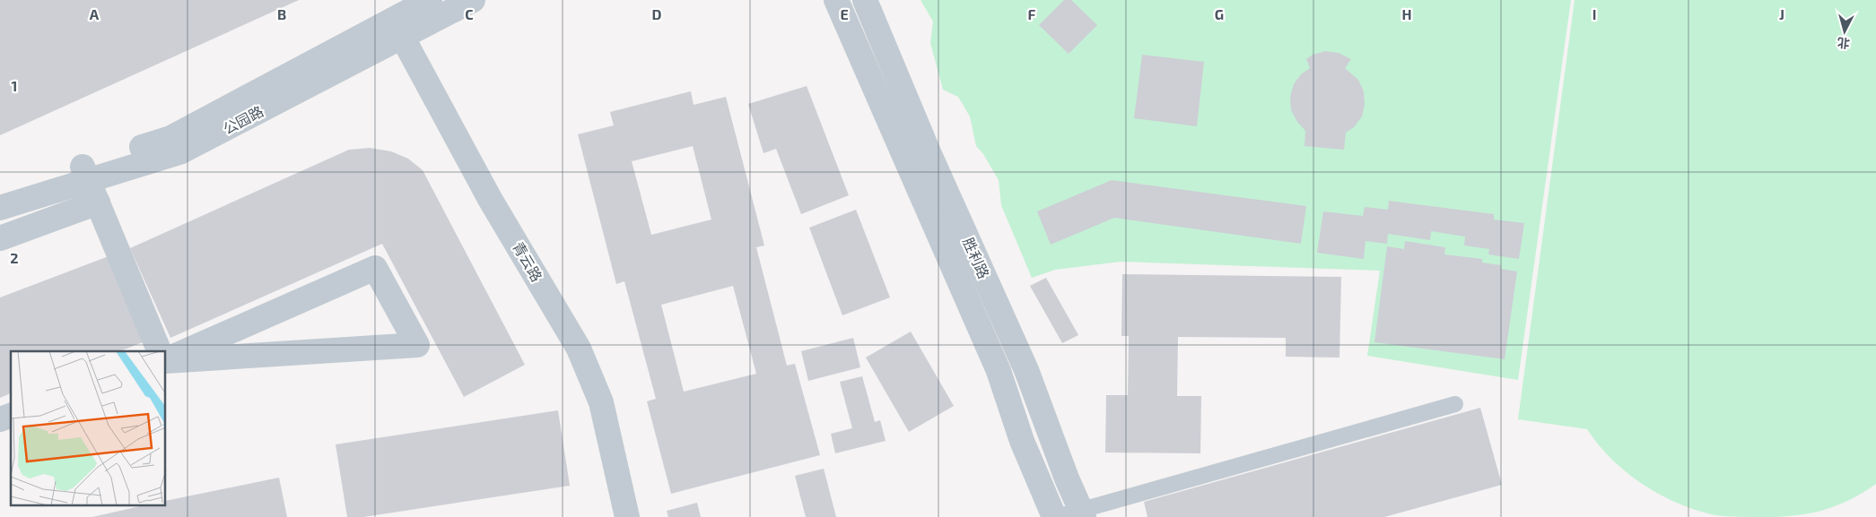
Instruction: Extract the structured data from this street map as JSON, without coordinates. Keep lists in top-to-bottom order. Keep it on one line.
{"streets":{"street":["公园路","胜利路","青云路"]},"crossings":[["公园路","青云路"]],"north":"bottom","grid":{"columns":["A","B","C","D","E","F","G","H","I","J"],"rows":["1","2"]}}
